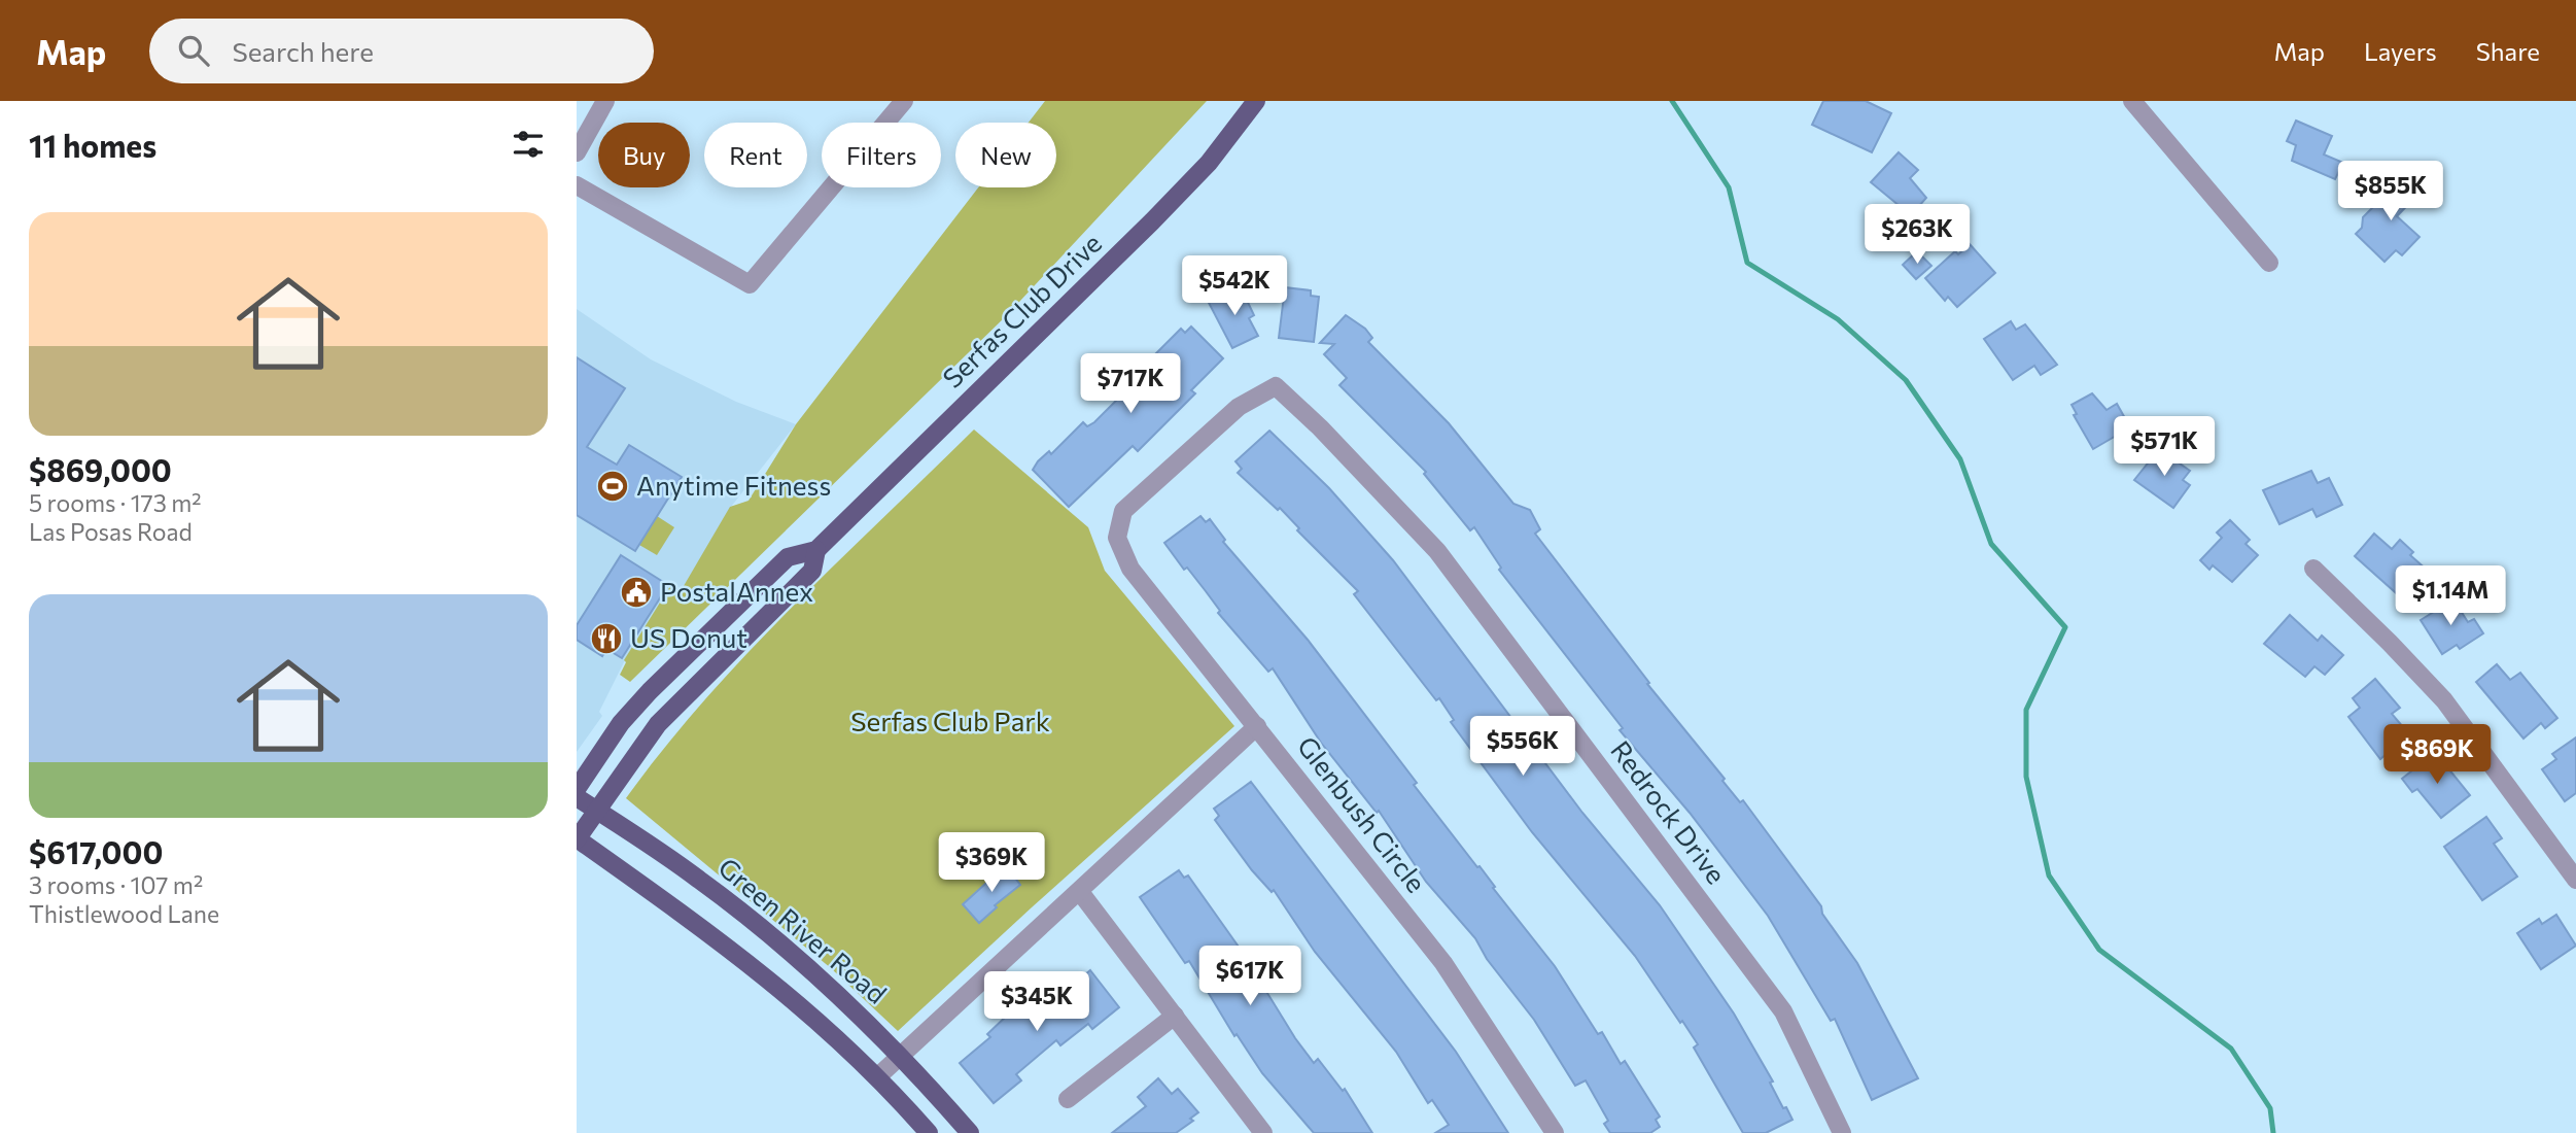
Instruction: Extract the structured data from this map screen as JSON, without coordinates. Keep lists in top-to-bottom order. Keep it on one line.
{"streets":{"main road":["Serfas Club Drive","Green River Road"],"street":["Redrock Drive","Glenbush Circle"]},"crossings":[["Serfas Club Drive","Green River Road"],["Redrock Drive","Glenbush Circle"]],"parks":["Serfas Club Park"],"places":{"sports":["Anytime Fitness"],"public building":["PostalAnnex"],"restaurant":["US Donut"]},"page":{"header":"Map","search":"Search here","nav":["Map","Layers","Share"],"heading":"11 homes","chip":["Buy","Rent","Filters","New"],"price":["$855K","$263K","$542K","$717K","$571K","$1.14M","$556K","$869K","$369K","$617K","$345K"],"list":[{"name":"$869,000","note":"5 rooms · 173 m² · Las Posas Road"},{"name":"$617,000","note":"3 rooms · 107 m² · Thistlewood Lane"}]}}
